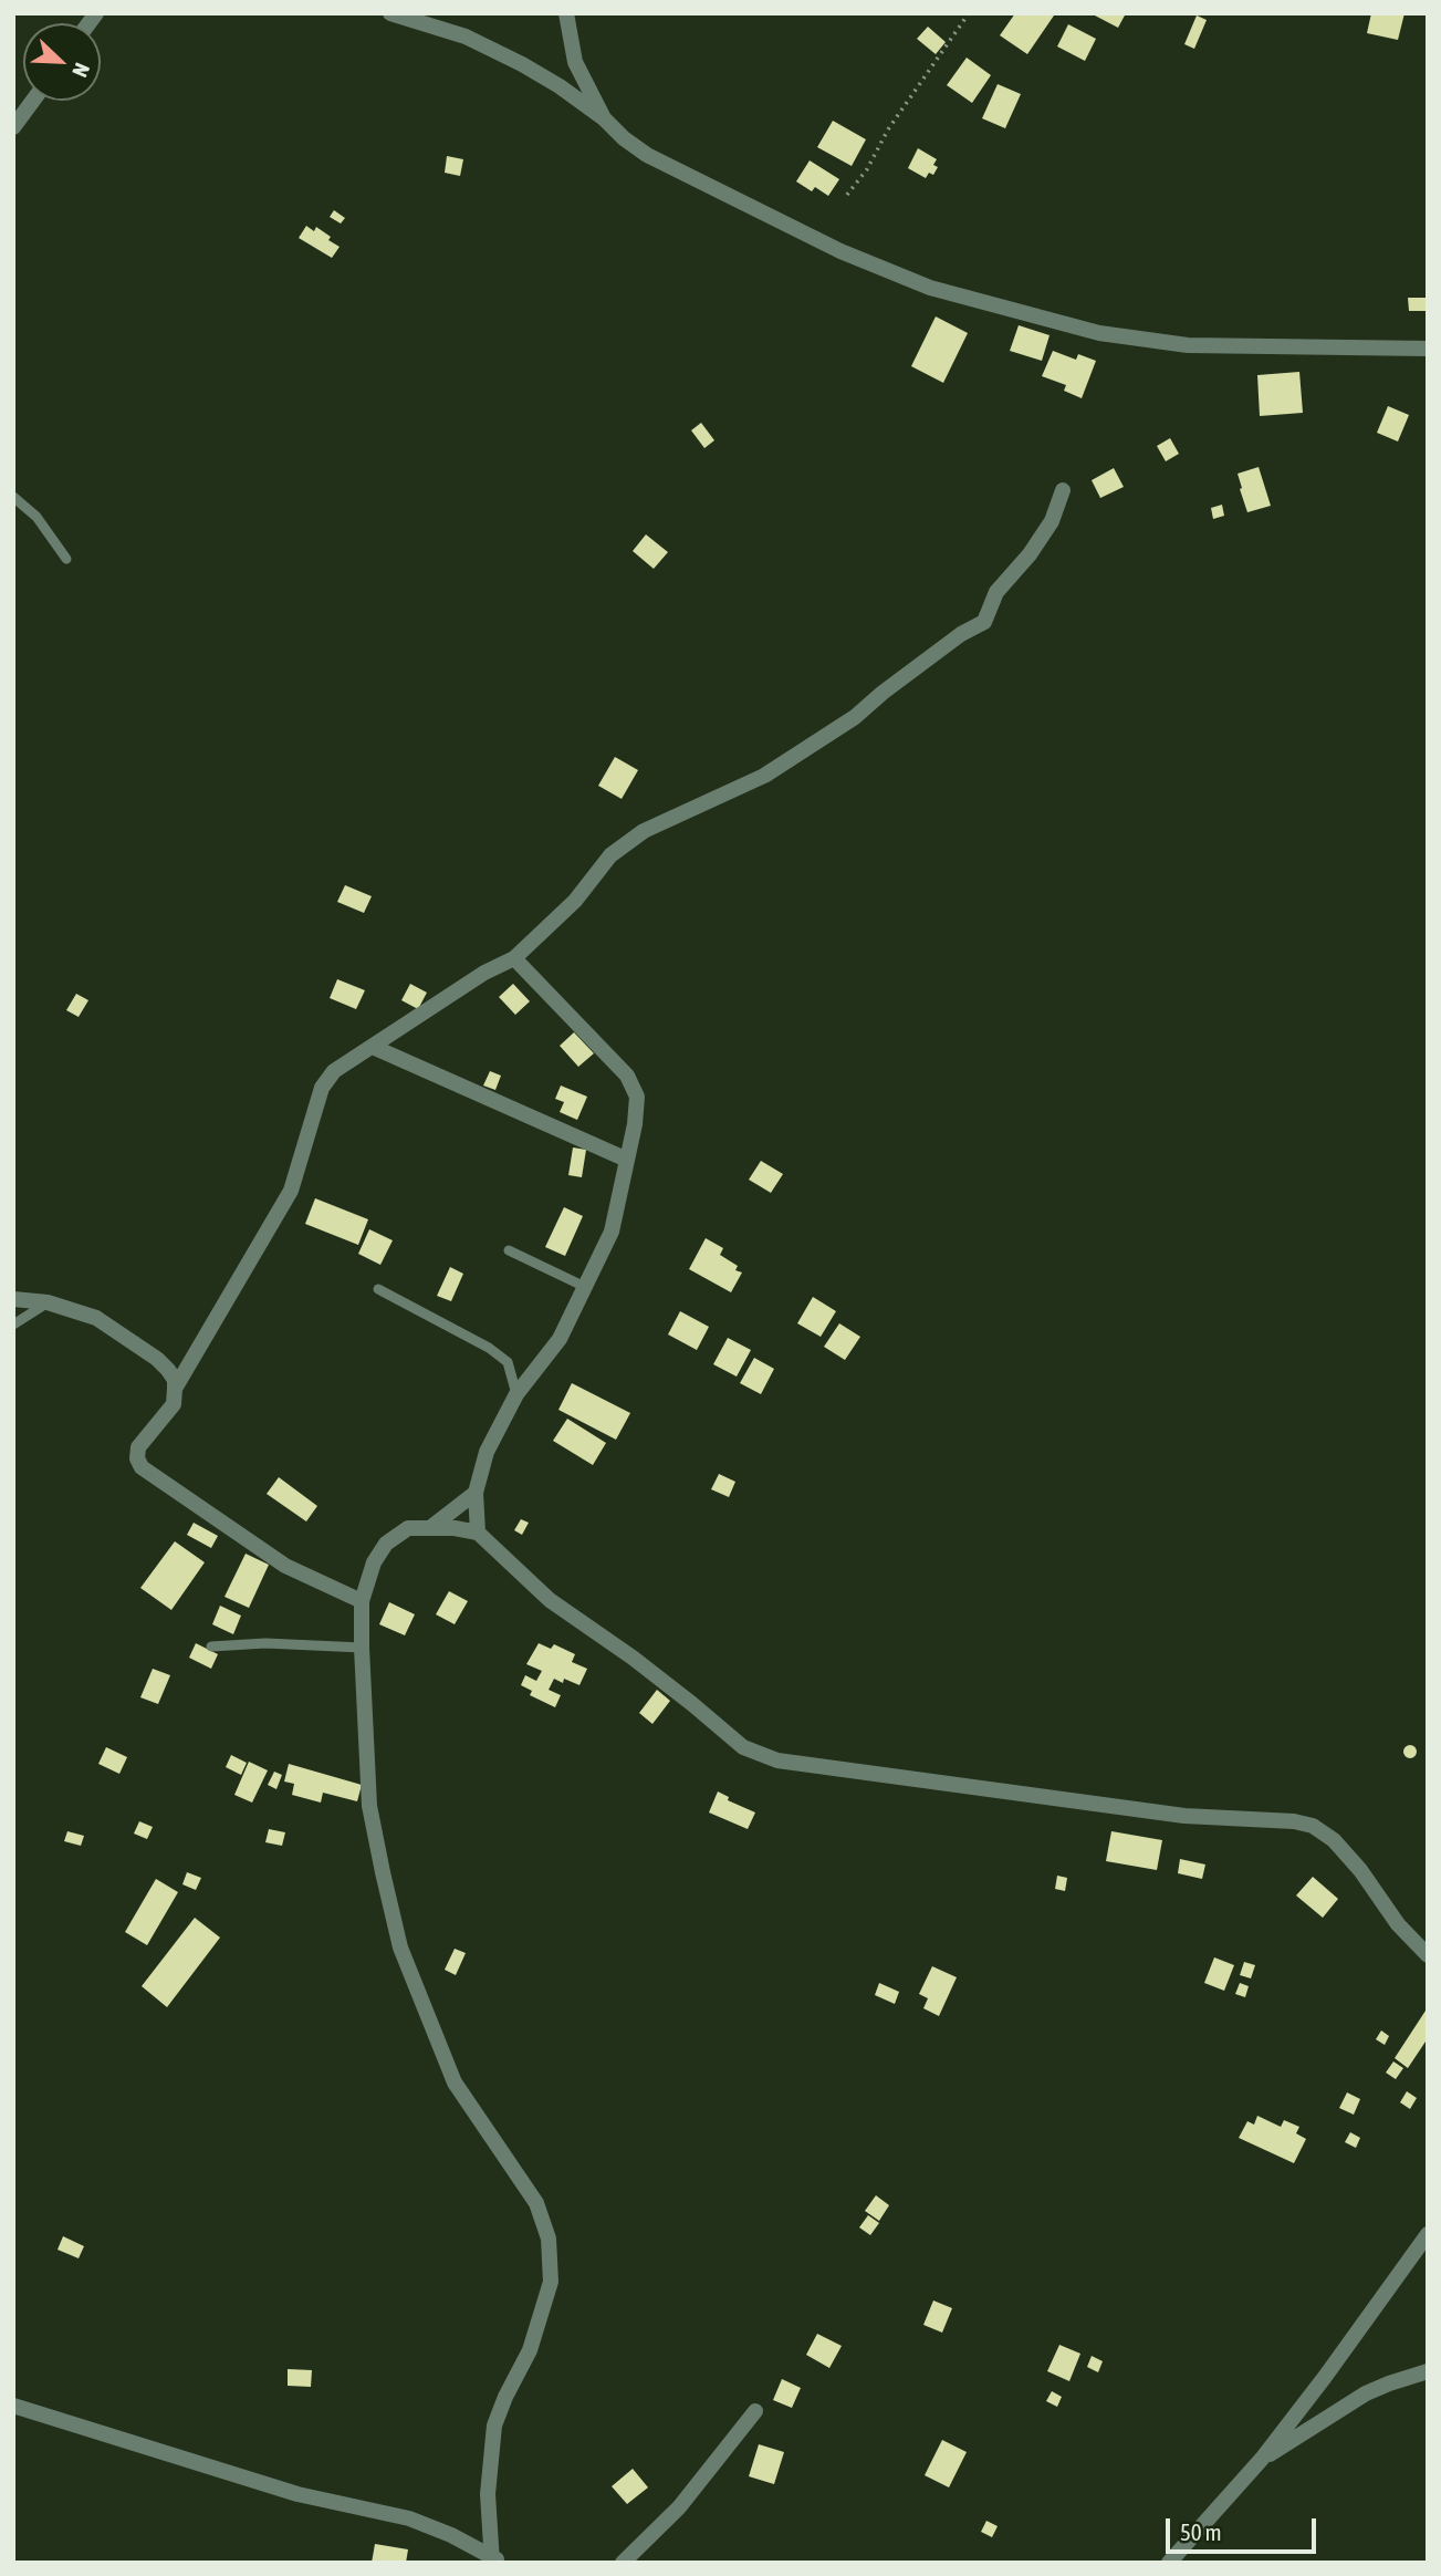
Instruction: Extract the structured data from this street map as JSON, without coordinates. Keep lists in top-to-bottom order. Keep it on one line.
{"scale_bar":"50 m","north":"bottom right"}
